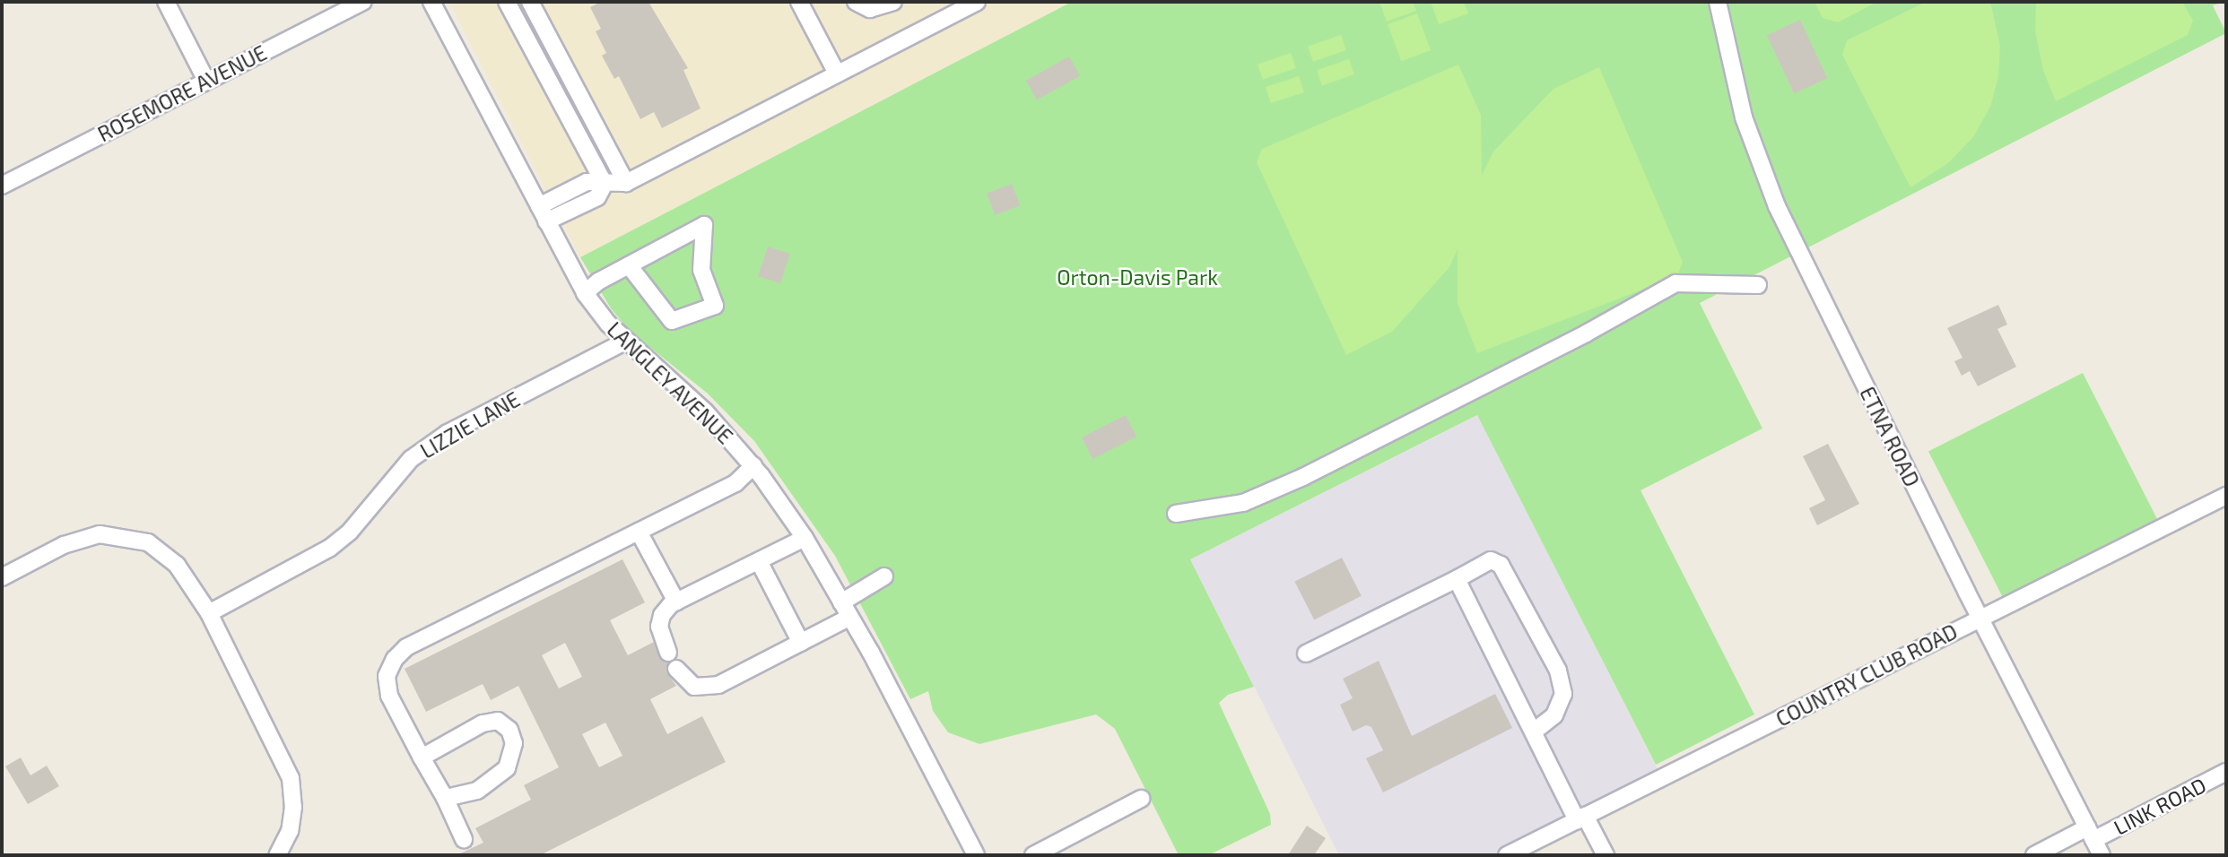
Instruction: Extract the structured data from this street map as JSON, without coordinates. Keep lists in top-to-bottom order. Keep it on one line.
{"streets":{"street":["ROSEMORE AVENUE","LANGLEY AVENUE","LIZZIE LANE","ETNA ROAD","COUNTRY CLUB ROAD","LINK ROAD"]},"crossings":[["LANGLEY AVENUE","LIZZIE LANE"],["ETNA ROAD","COUNTRY CLUB ROAD"],["ETNA ROAD","LINK ROAD"]],"parks":["Orton-Davis Park"]}
